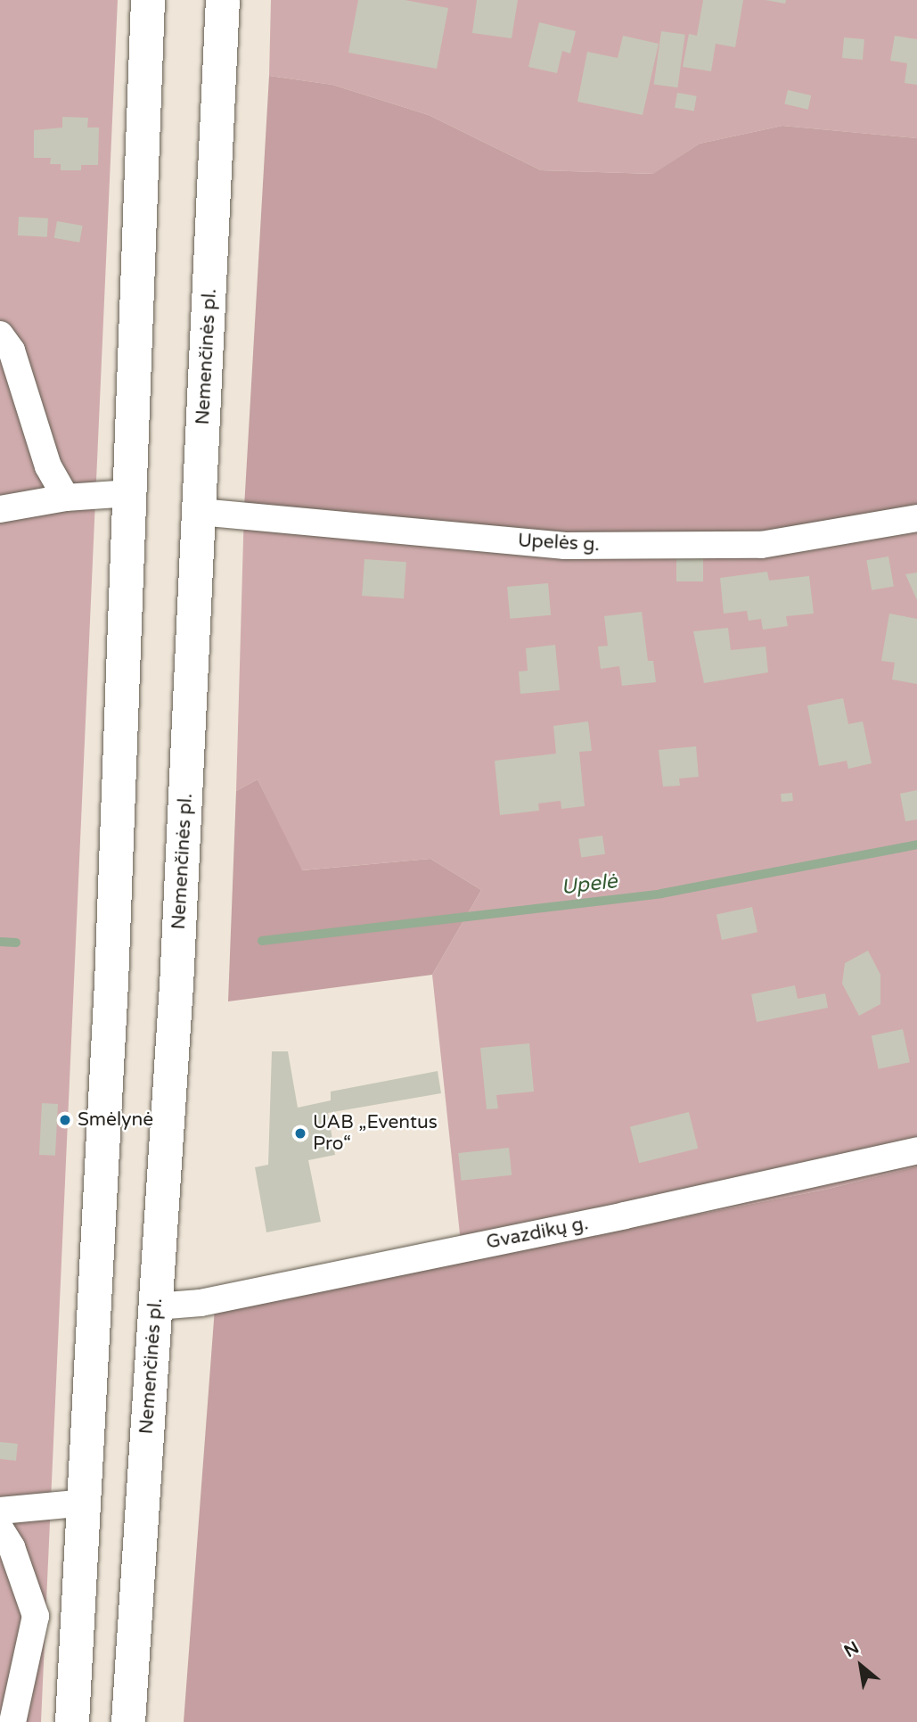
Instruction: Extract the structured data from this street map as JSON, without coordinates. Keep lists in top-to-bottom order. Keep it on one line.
{"streets":{"main road":["Nemenčinės pl."],"street":["Upelės g.","Gvazdikų g."]},"crossings":[["Nemenčinės pl.","Upelės g."],["Nemenčinės pl.","Gvazdikų g."]],"water":["Upelė"],"places":["Smėlynė","UAB „Eventus Pro“"],"north":"top left"}
